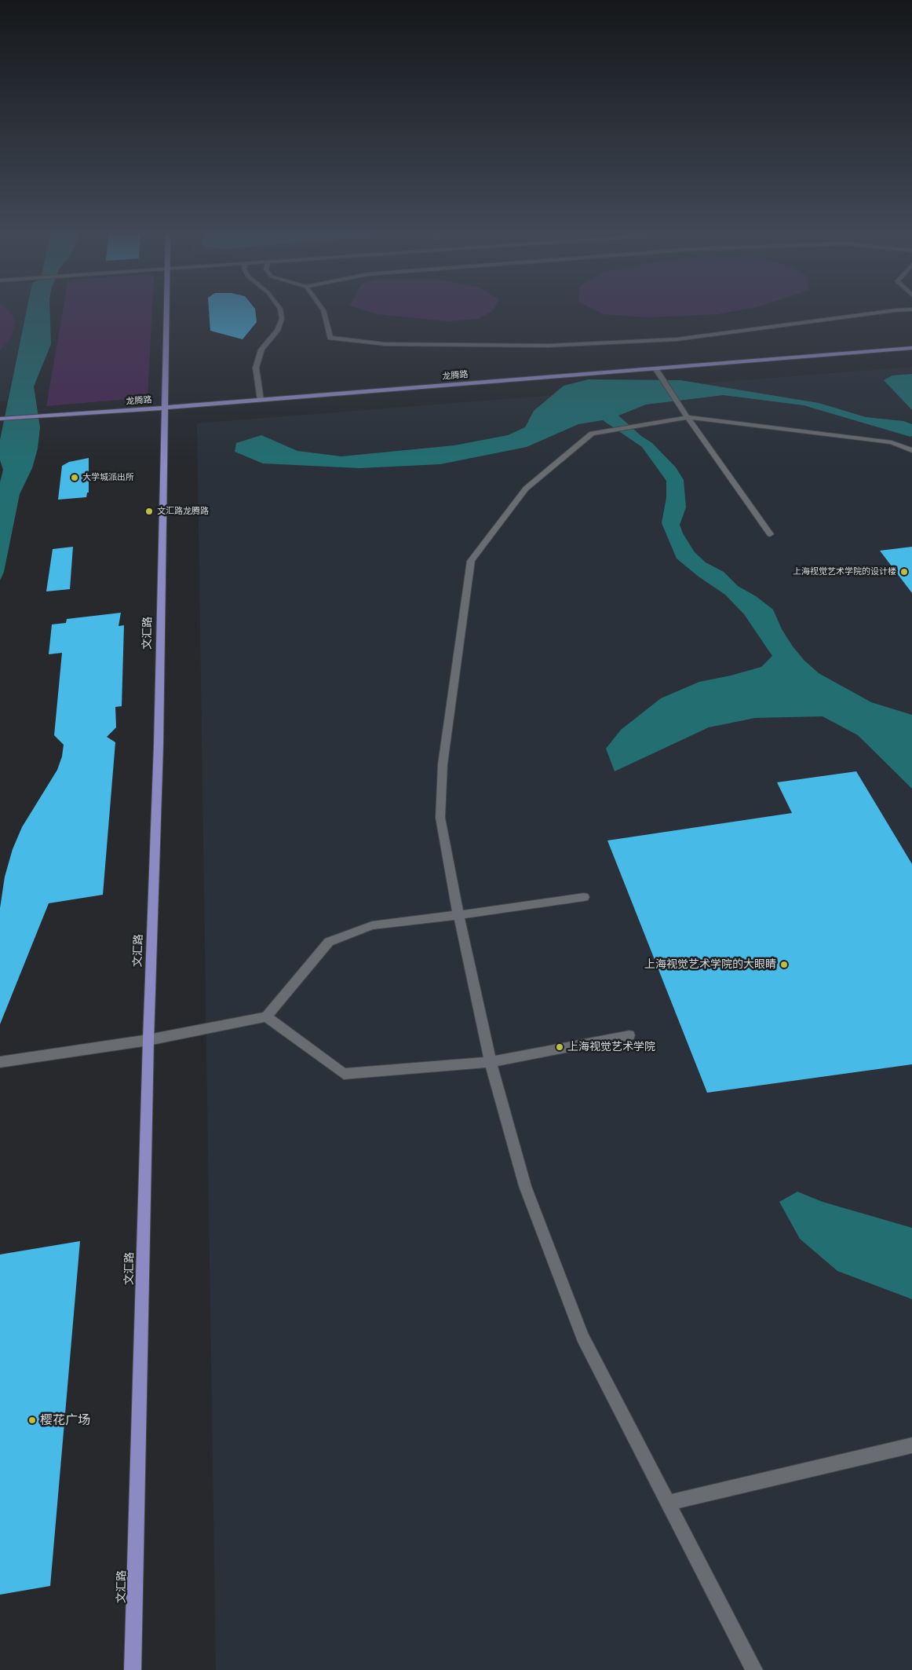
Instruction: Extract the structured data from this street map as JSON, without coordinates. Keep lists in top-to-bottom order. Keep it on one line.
{"streets":{"main road":["龙腾路","文汇路"]},"crossings":[["龙腾路","文汇路"]],"places":["大学城派出所","文汇路龙腾路","上海视觉艺术学院的设计楼","上海视觉艺术学院的大眼睛","上海视觉艺术学院","樱花广场"]}
